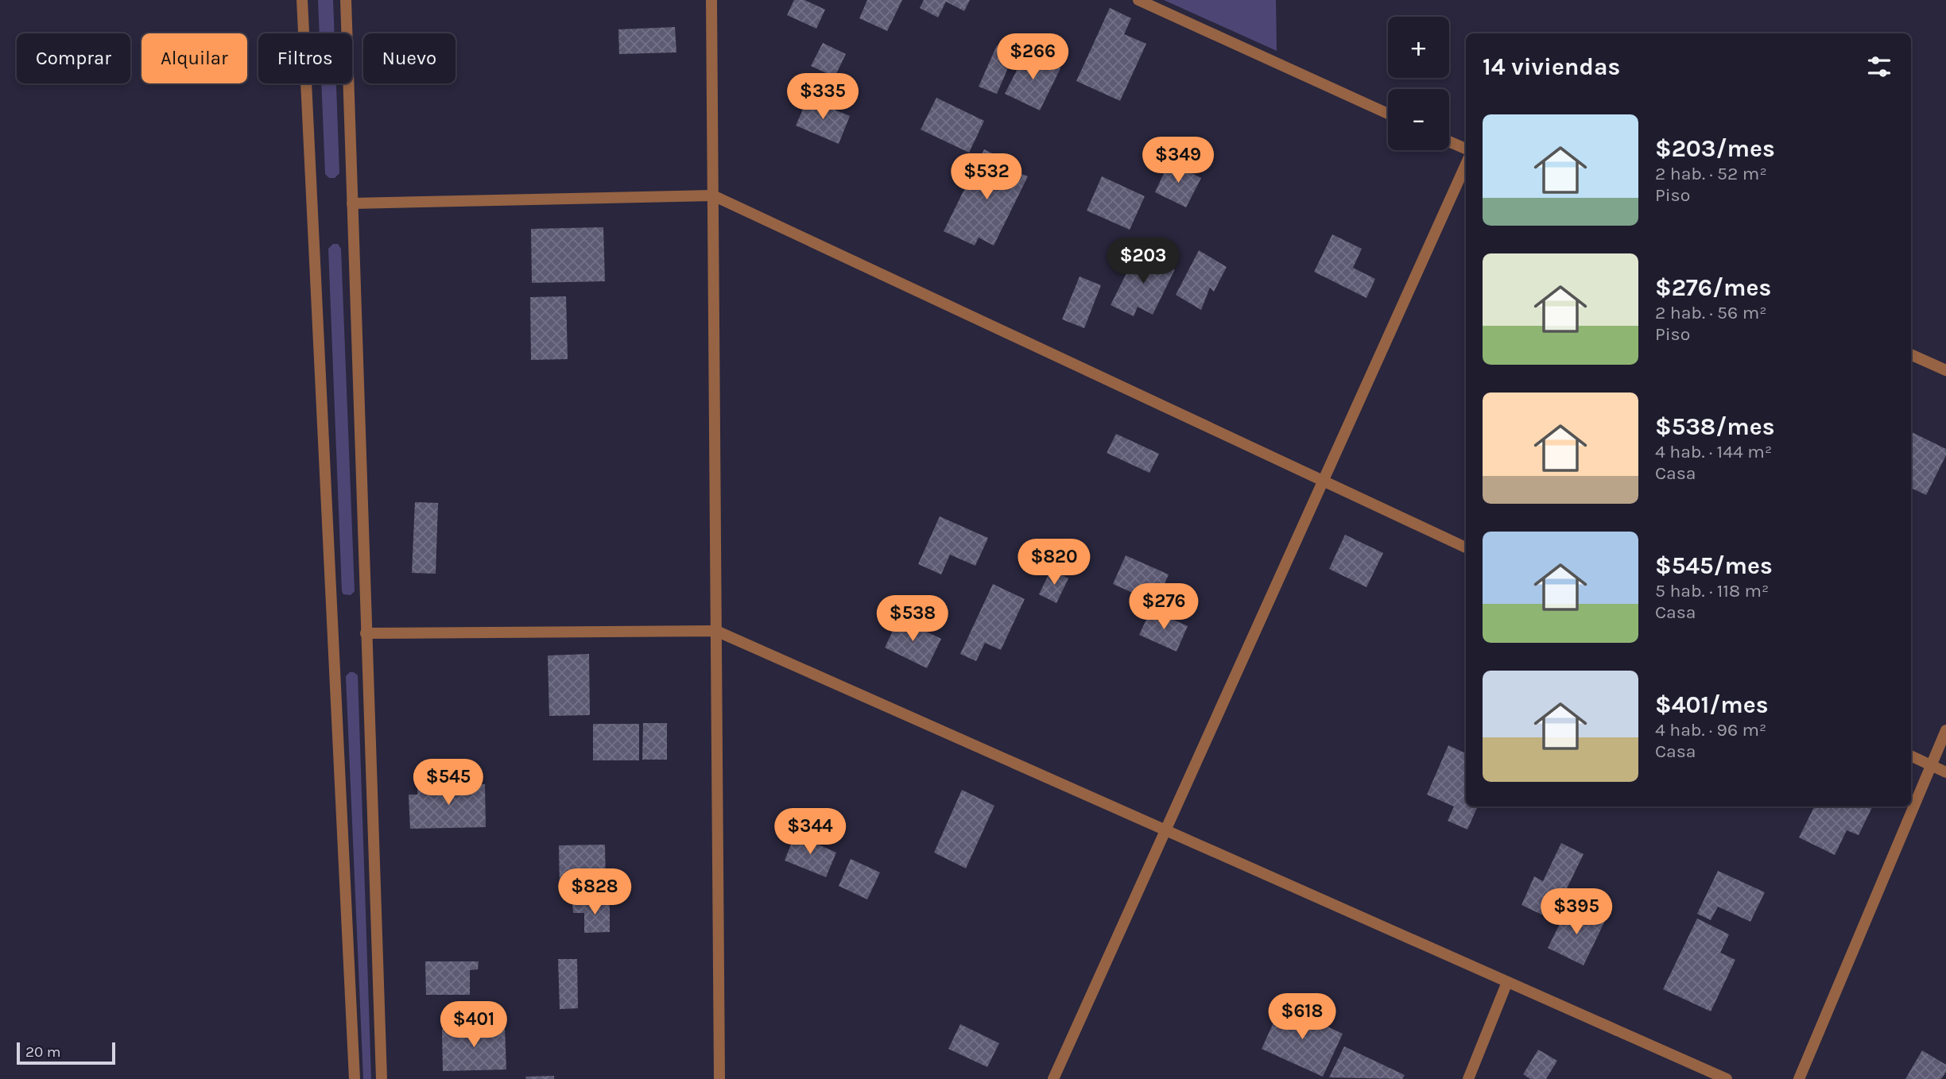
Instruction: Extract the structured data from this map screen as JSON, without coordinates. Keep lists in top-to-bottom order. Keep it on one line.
{"scale_bar":"20 m","page":{"map_buttons":["+","−"],"price":["$266","$335","$349","$532","$203","$820","$276","$538","$545","$344","$828","$395","$618","$401"],"chip":["Comprar","Alquilar","Filtros","Nuevo"],"heading":"14 viviendas","list":[{"name":"$203/mes","note":"2 hab. · 52 m² · Piso"},{"name":"$276/mes","note":"2 hab. · 56 m² · Piso"},{"name":"$538/mes","note":"4 hab. · 144 m² · Casa"},{"name":"$545/mes","note":"5 hab. · 118 m² · Casa"},{"name":"$401/mes","note":"4 hab. · 96 m² · Casa"}],"scale":"20 m"}}
